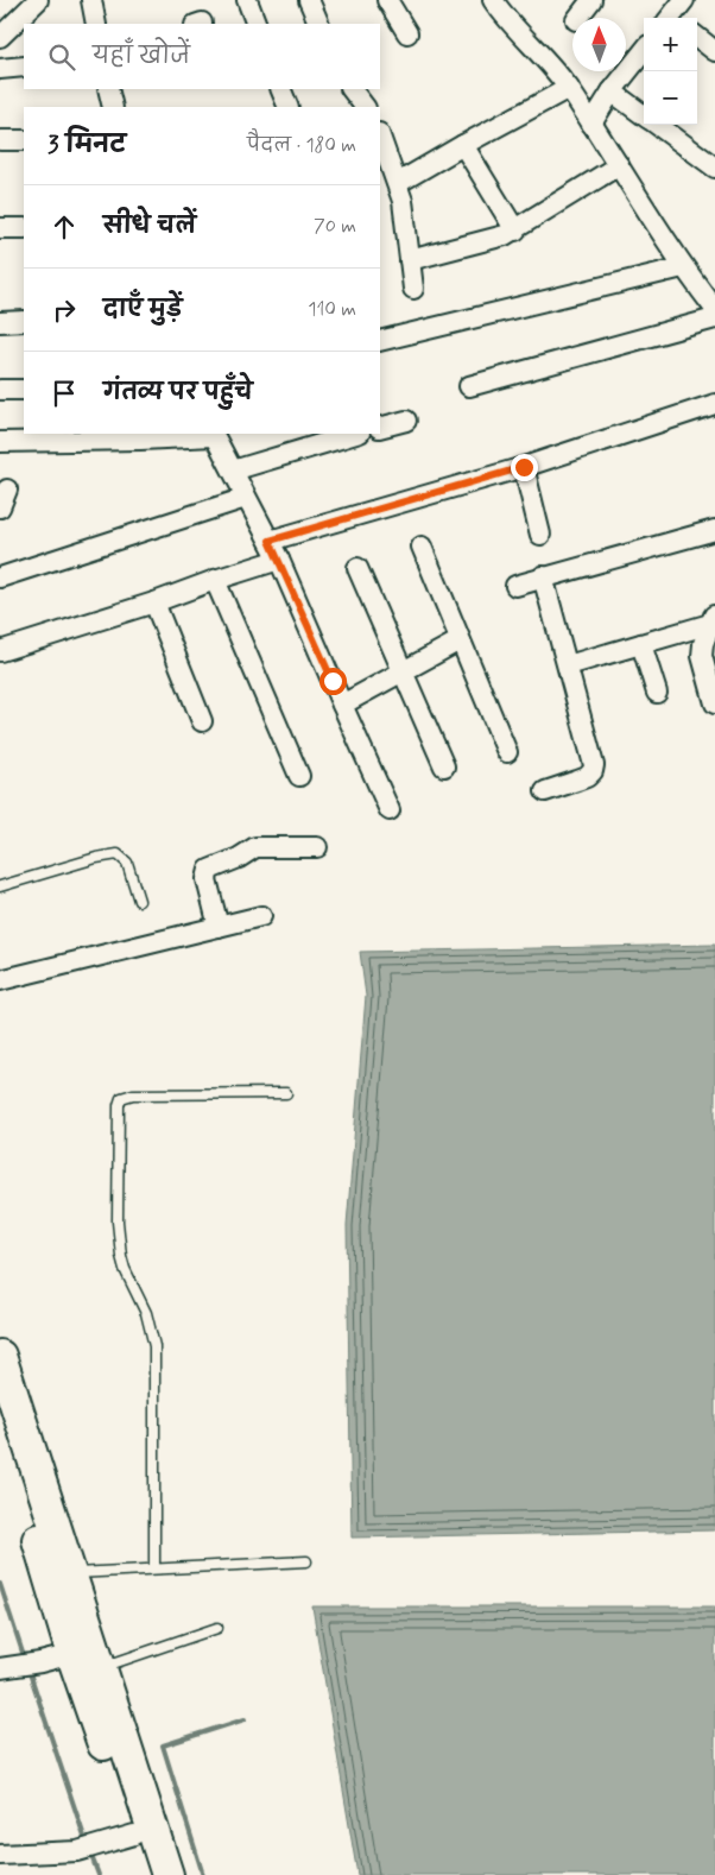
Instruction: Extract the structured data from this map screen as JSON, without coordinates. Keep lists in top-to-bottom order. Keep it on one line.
{"north":"top","page":{"map_buttons":["+","−"],"search":"यहाँ खोजें","heading":["3 मिनट","पैदल · 180 m"],"list":[["सीधे चलें","70 m"],["दाएँ मुड़ें","110 m"],"गंतव्य पर पहुँचे"]}}
